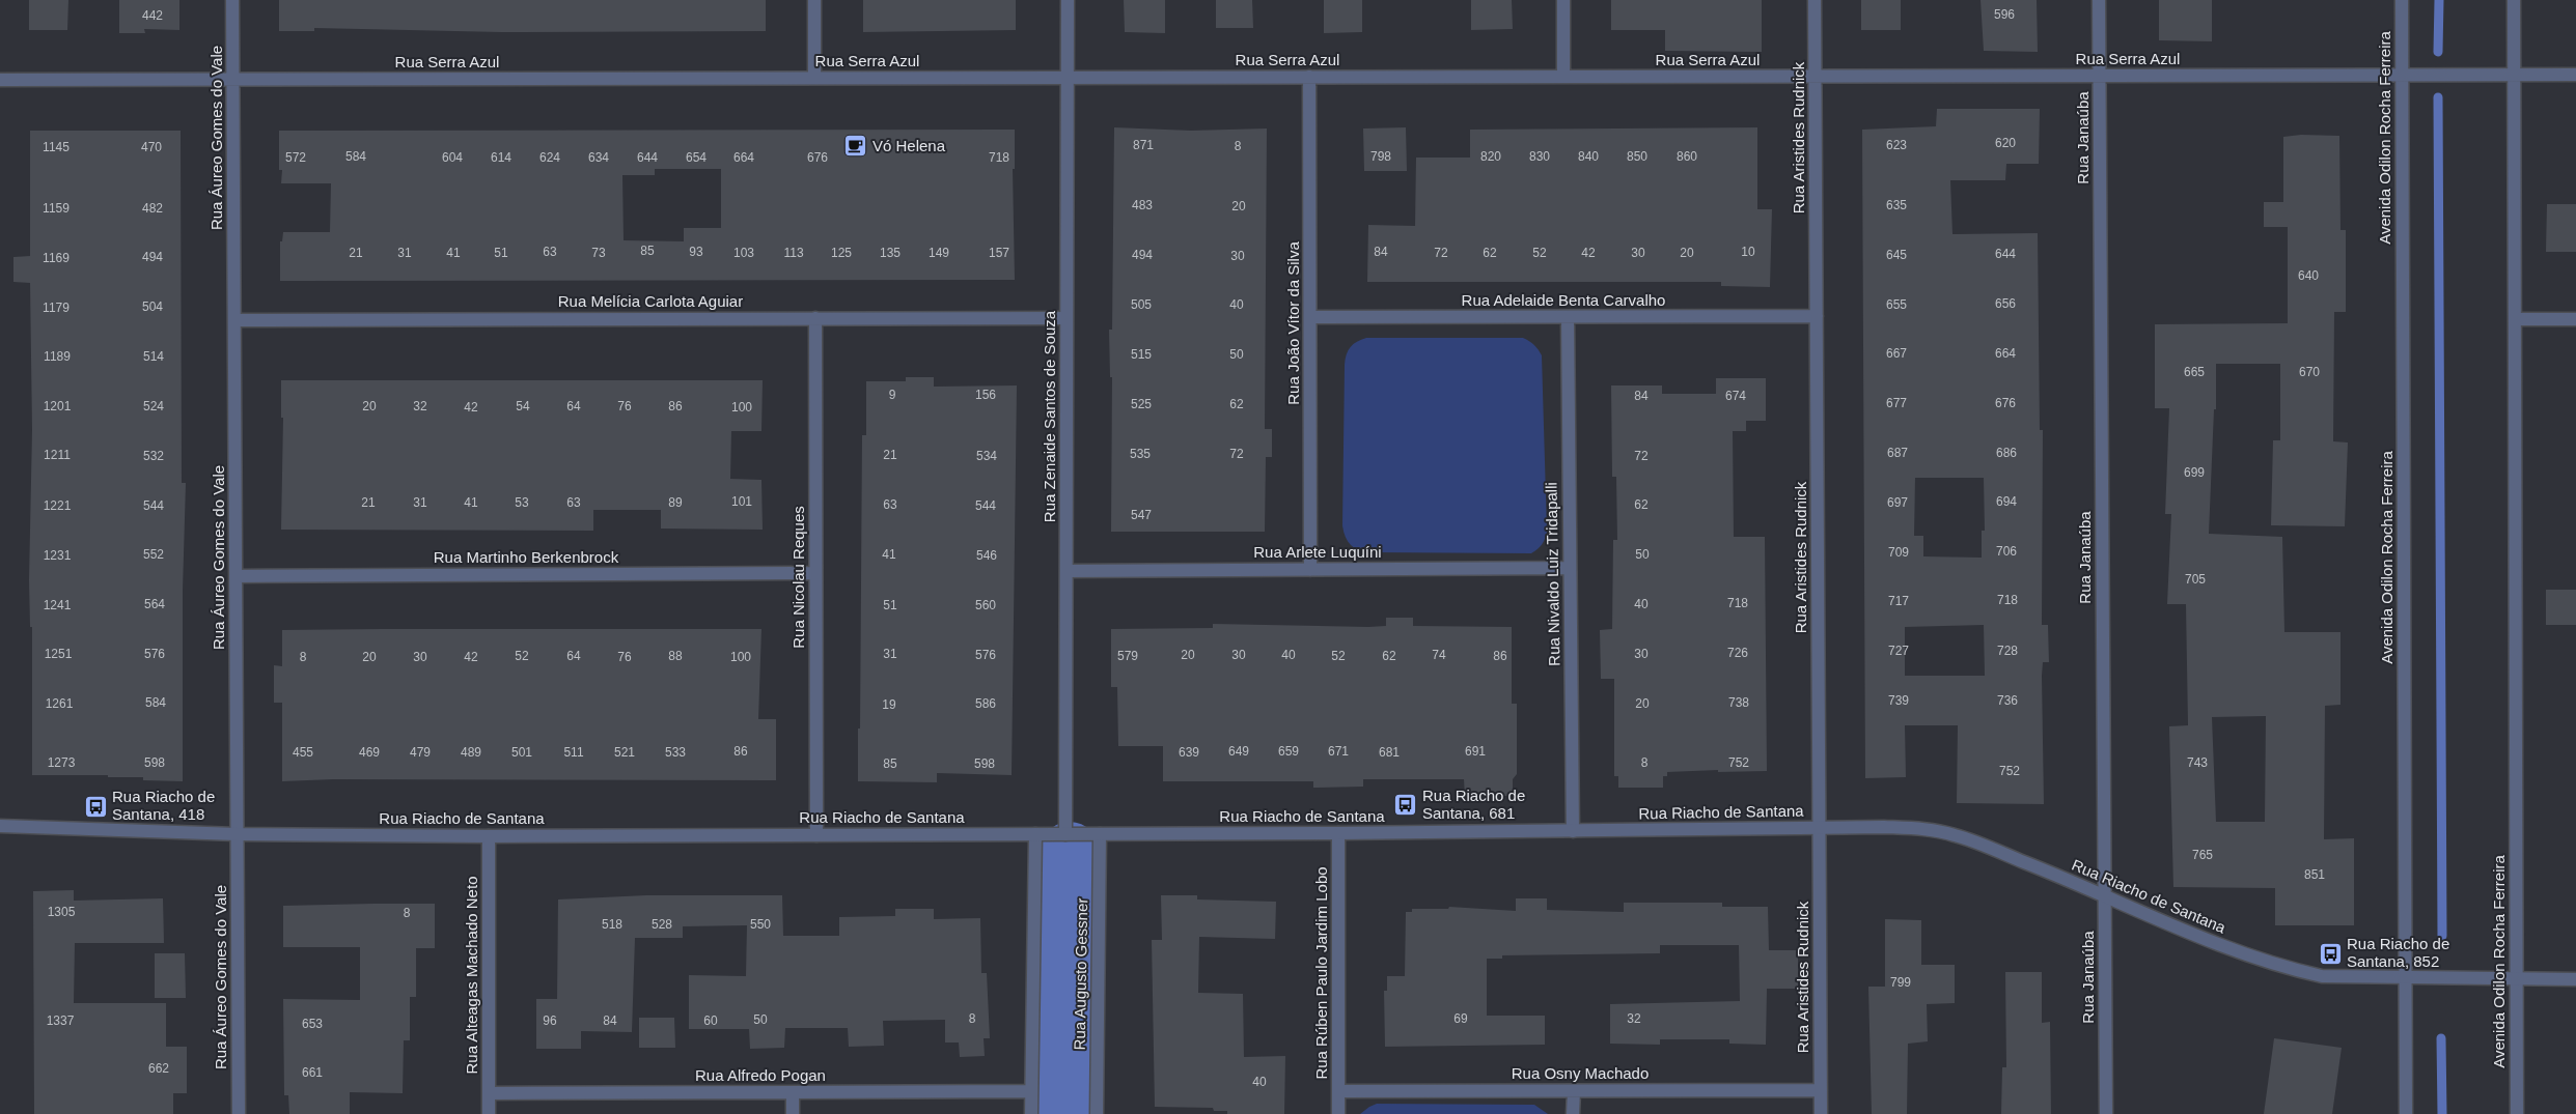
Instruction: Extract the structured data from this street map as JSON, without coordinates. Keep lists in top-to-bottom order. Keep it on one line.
{"streets":{"street":["Rua Serra Azul","Rua Áureo Gomes do Vale","Rua Aristides Rudnick","Rua Janaúba","Avenida Odilon Rocha Ferreira","Rua Adelaide Benta Carvalho","Rua Melícia Carlota Aguiar","Rua João Vítor da Silva","Rua Zenaide Santos de Souza","Rua Arlete Luquíni","Rua Martinho Berkenbrock","Rua Nivaldo Luiz Tridapalli","Rua Nicolau Reques","Rua Riacho de Santana","Rua Rúben Paulo Jardim Lobo","Rua Augusto Gessner","Rua Alteagas Machado Neto","Rua Osny Machado","Rua Alfredo Pogan"]},"crossings":[["Rua Serra Azul","Rua Áureo Gomes do Vale"],["Rua Serra Azul","Rua Aristides Rudnick"],["Rua Serra Azul","Rua Janaúba"],["Rua Serra Azul","Avenida Odilon Rocha Ferreira"],["Rua Serra Azul","Rua João Vítor da Silva"],["Rua Serra Azul","Rua Zenaide Santos de Souza"],["Rua Áureo Gomes do Vale","Rua Melícia Carlota Aguiar"],["Rua Áureo Gomes do Vale","Rua Martinho Berkenbrock"],["Rua Áureo Gomes do Vale","Rua Riacho de Santana"],["Rua Aristides Rudnick","Rua Adelaide Benta Carvalho"],["Rua Aristides Rudnick","Rua Riacho de Santana"],["Rua Aristides Rudnick","Rua Osny Machado"],["Rua Janaúba","Rua Riacho de Santana"],["Avenida Odilon Rocha Ferreira","Rua Riacho de Santana"],["Rua Adelaide Benta Carvalho","Rua João Vítor da Silva"],["Rua Adelaide Benta Carvalho","Rua Nivaldo Luiz Tridapalli"],["Rua Melícia Carlota Aguiar","Rua Zenaide Santos de Souza"],["Rua Melícia Carlota Aguiar","Rua Nicolau Reques"],["Rua João Vítor da Silva","Rua Arlete Luquíni"],["Rua Zenaide Santos de Souza","Rua Arlete Luquíni"],["Rua Zenaide Santos de Souza","Rua Riacho de Santana"],["Rua Arlete Luquíni","Rua Nivaldo Luiz Tridapalli"],["Rua Martinho Berkenbrock","Rua Nicolau Reques"],["Rua Nivaldo Luiz Tridapalli","Rua Riacho de Santana"],["Rua Nicolau Reques","Rua Riacho de Santana"],["Rua Riacho de Santana","Rua Rúben Paulo Jardim Lobo"],["Rua Riacho de Santana","Rua Augusto Gessner"],["Rua Riacho de Santana","Rua Alteagas Machado Neto"],["Rua Rúben Paulo Jardim Lobo","Rua Osny Machado"],["Rua Alteagas Machado Neto","Rua Alfredo Pogan"]],"places":{"cafe":["Vó Helena"],"bus stop":["Rua Riacho de Santana, 681","Rua Riacho de Santana, 418","Rua Riacho de Santana, 852"]},"house_numbers":["596","442","620","871","623","8","1145","470","584","798","820","830","840","850","860","572","604","614","624","634","644","654","664","676","718","483","635","20","1159","482","85","63","93","84","10","21","31","41","51","73","103","113","125","135","149","157","72","62","52","42","30","20","644","494","645","30","494","1169","640","656","505","40","655","504","1179","667","664","515","50","1189","514","665","670","9","156","84","674","677","676","525","62","1201","524","20","32","54","64","76","86","42","100","687","686","535","72","1211","21","532","534","72","699","101","694","21","31","41","53","63","89","697","63","62","1221","544","544","547","706","709","552","41","50","1231","546","705","718","717","718","564","40","1241","51","560","727","728","726","1251","576","31","30","576","20","30","40","74","52","64","88","579","52","62","86","8","20","30","42","76","100","739","736","584","738","1261","586","20","19","86","649","659","671","691","455","469","479","489","501","511","521","533","639","681","1273","598","8","752","743","85","598","752","765","851","1305","8","518","528","550","799","8","69","32","50","1337","96","84","60","653","662","661","40"]}
